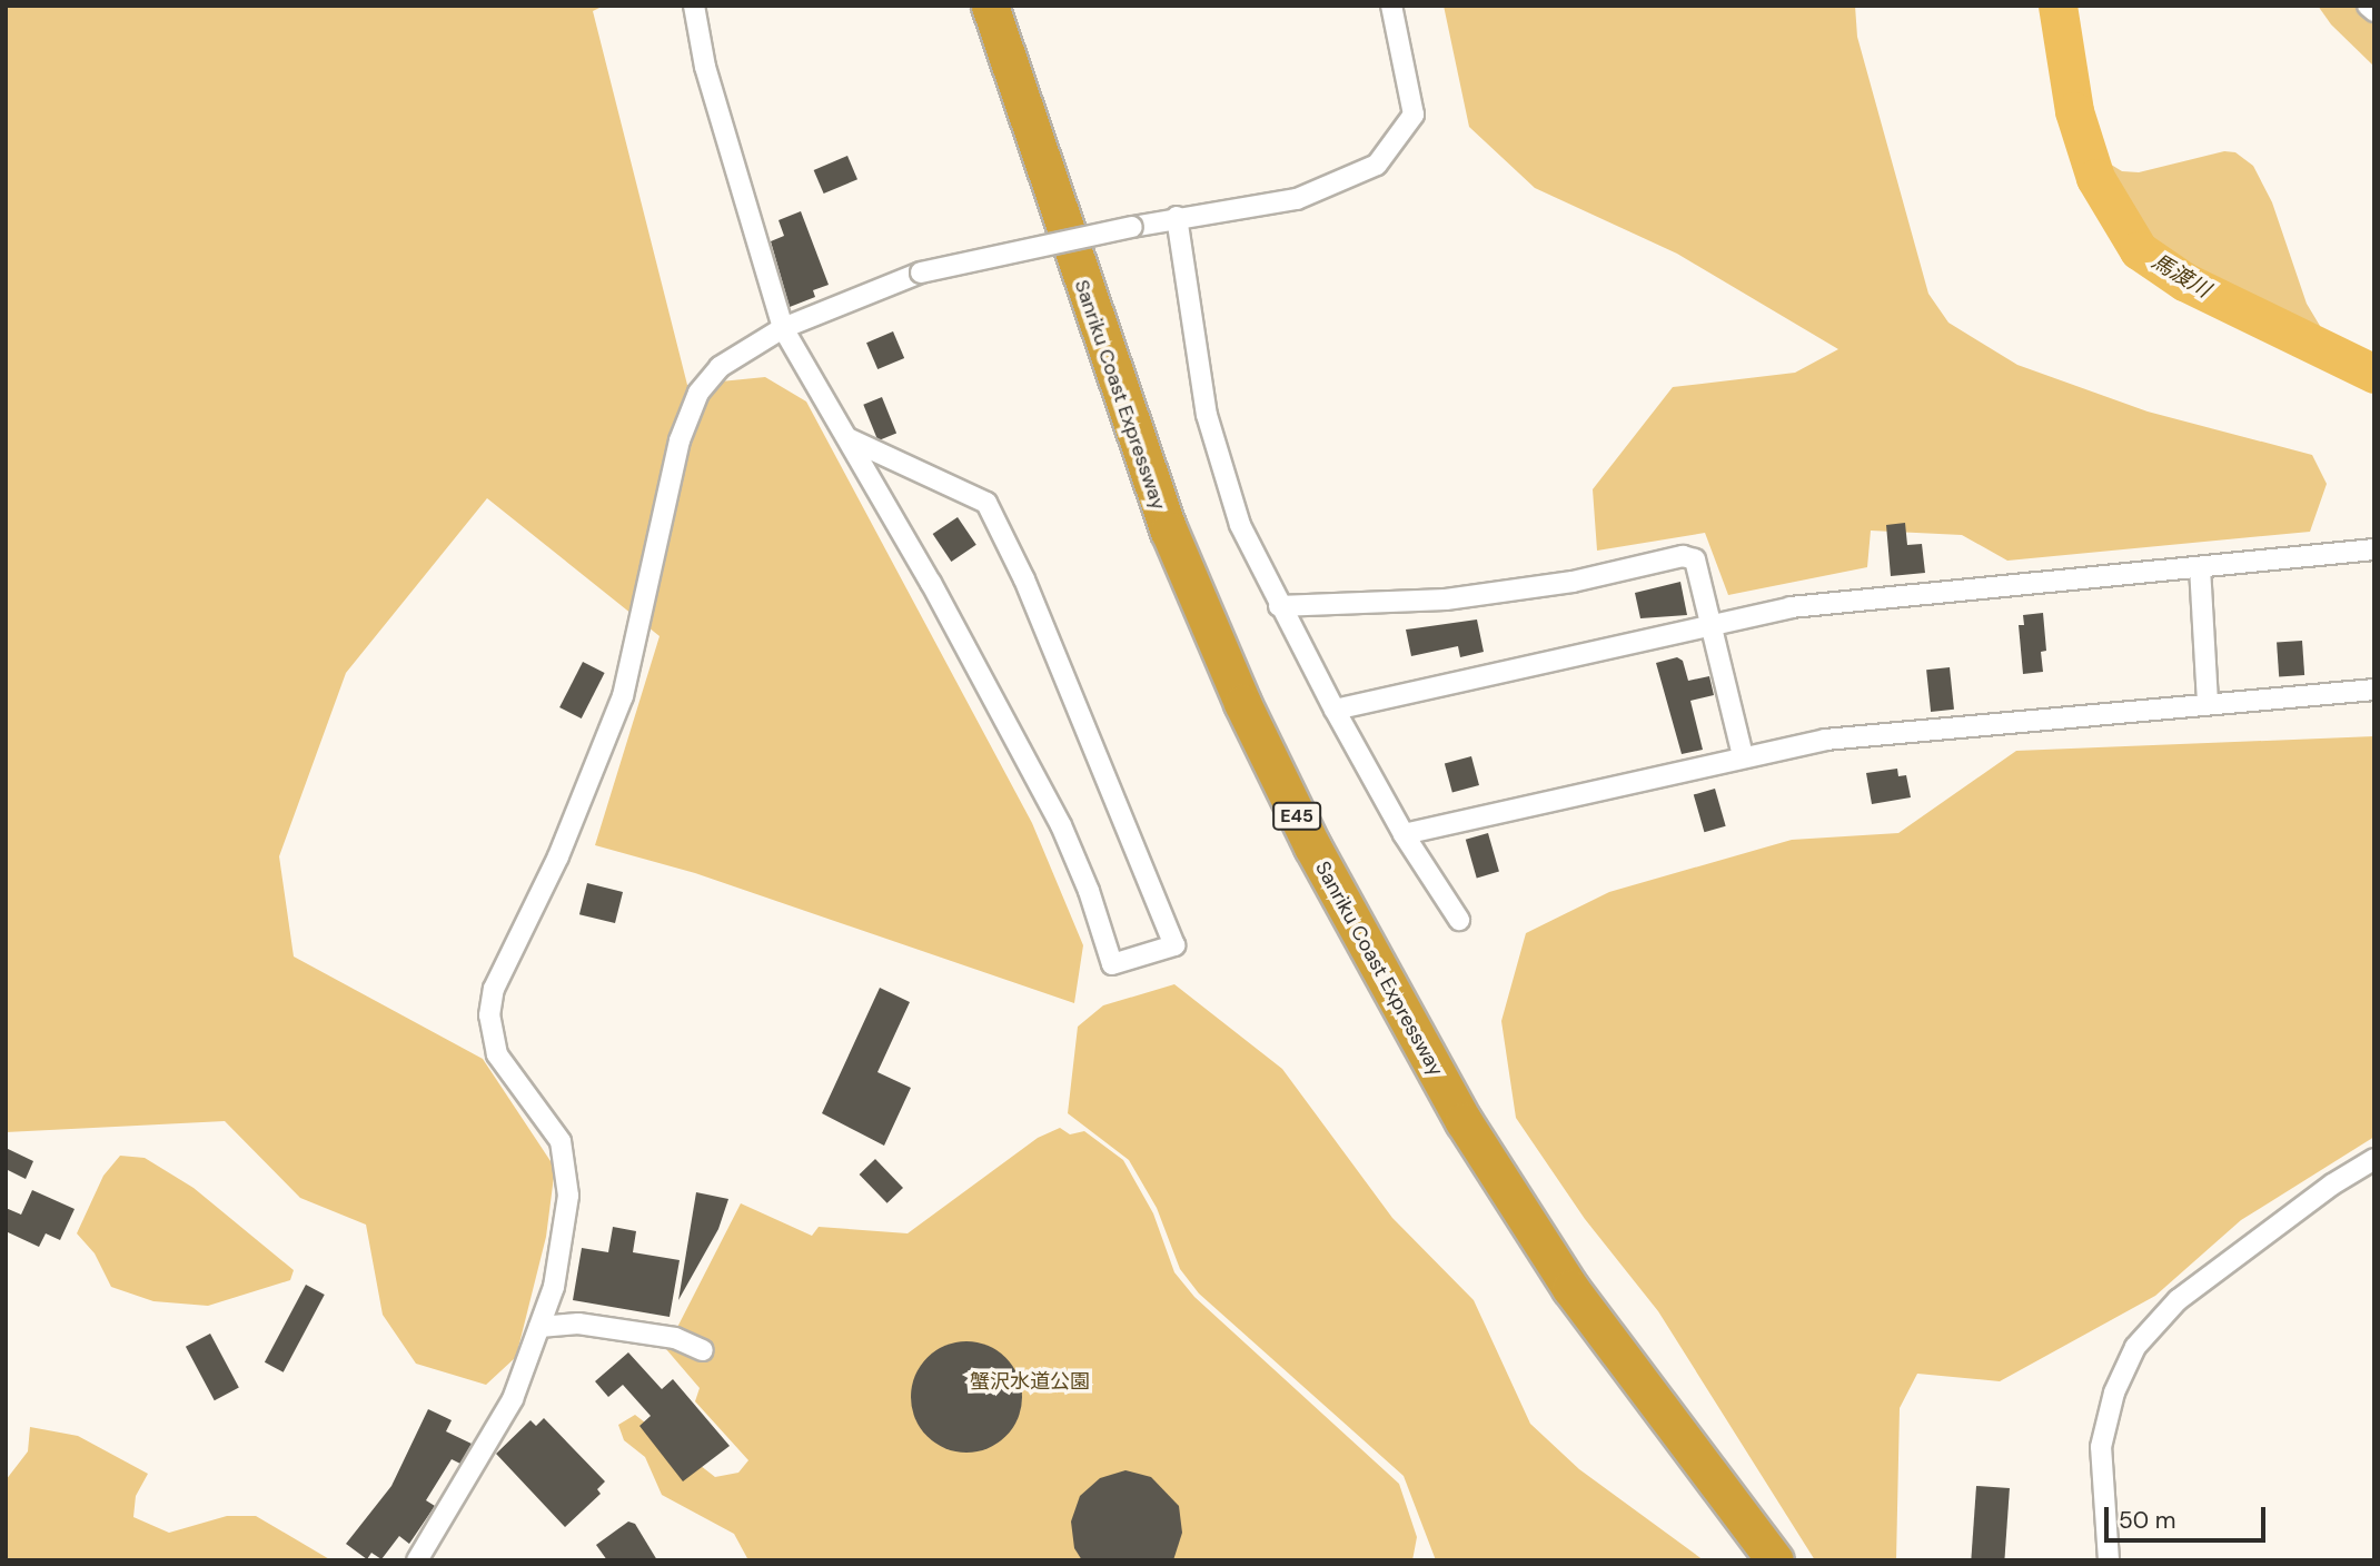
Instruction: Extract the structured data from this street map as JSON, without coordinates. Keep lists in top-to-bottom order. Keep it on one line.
{"streets":{"highway":["Sanriku Coast Expressway","E45"]},"water":["馬渡川"],"parks":["蟹沢水道公園"],"scale_bar":"50 m"}
